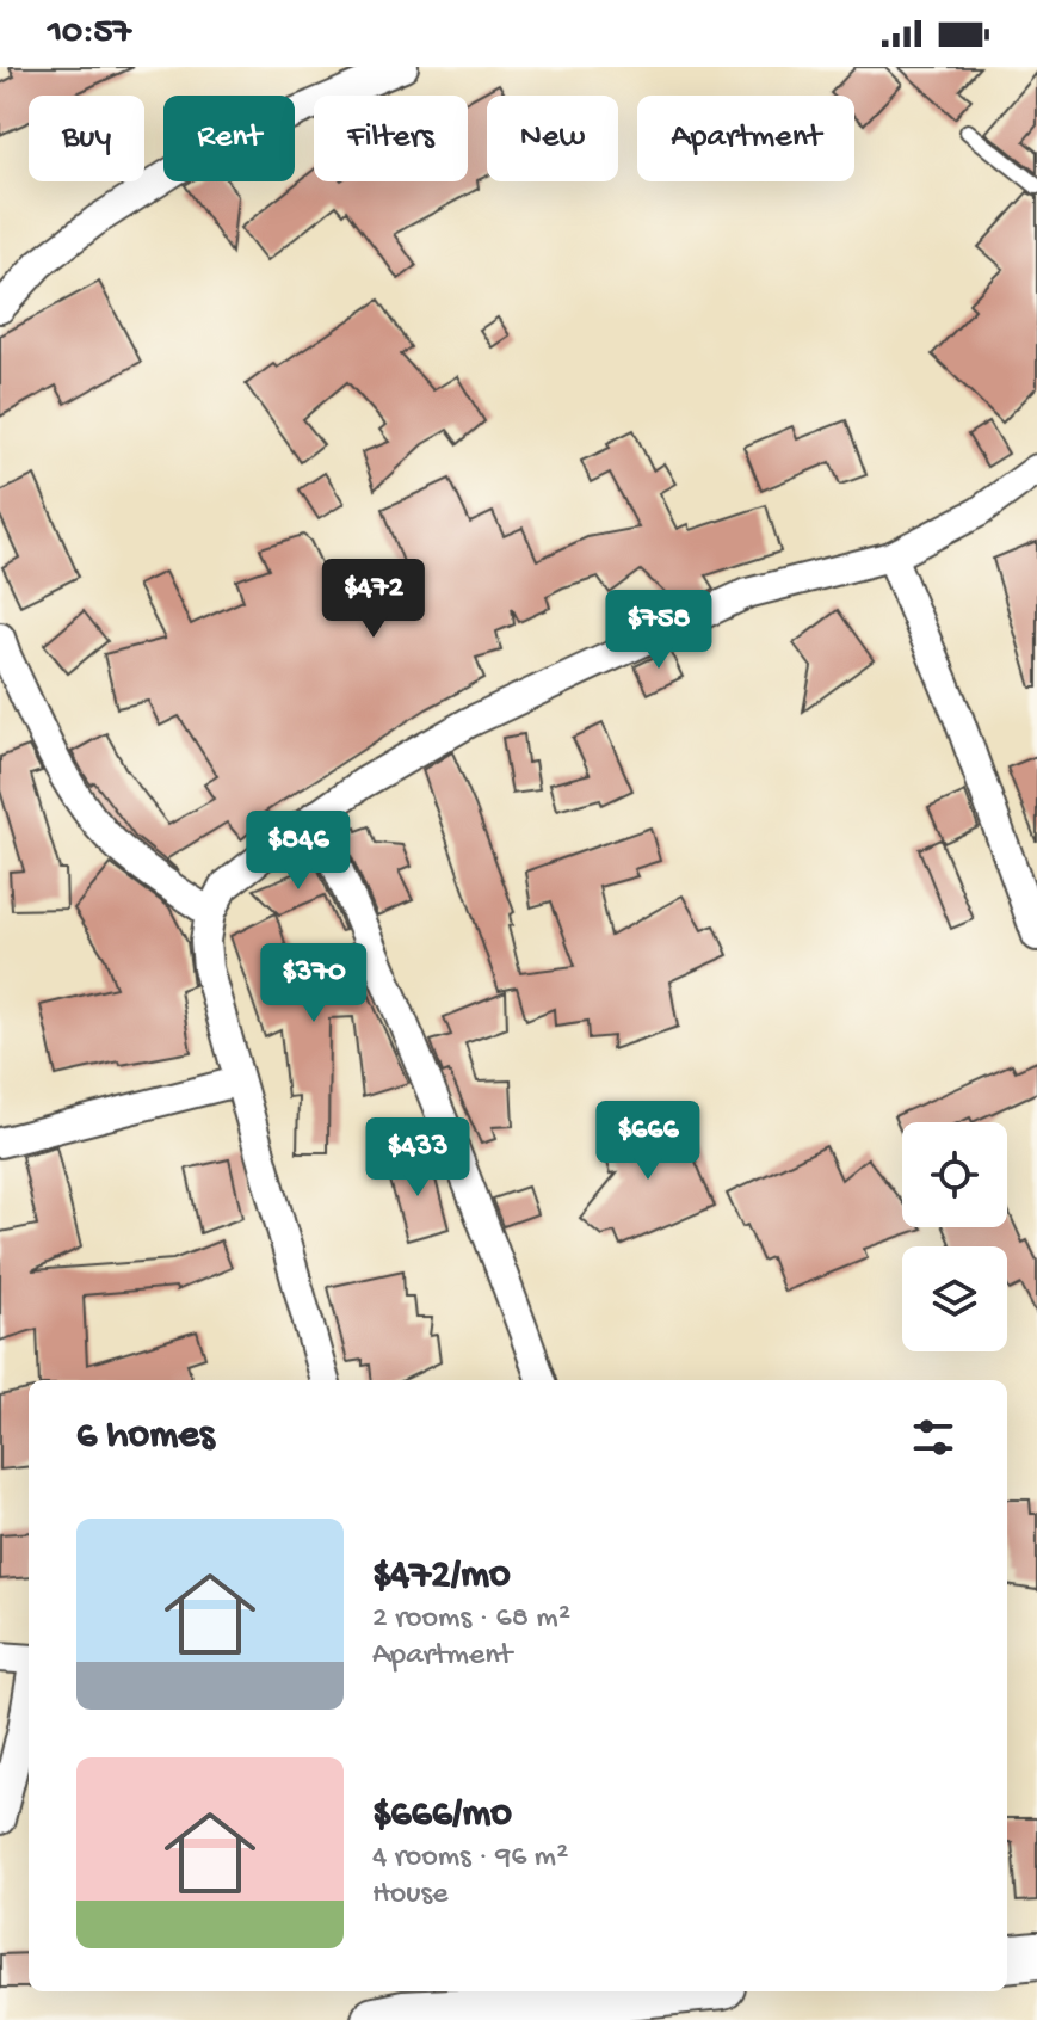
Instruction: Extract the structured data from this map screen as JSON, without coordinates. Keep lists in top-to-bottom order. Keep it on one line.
{"page":{"status":"10:57","chip":["Buy","Rent","Filters","New","Apartment"],"price":["$472","$758","$846","$370","$666","$433"],"heading":"6 homes","list":[{"name":"$472/mo","note":"2 rooms · 68 m² · Apartment"},{"name":"$666/mo","note":"4 rooms · 96 m² · House"}]}}
